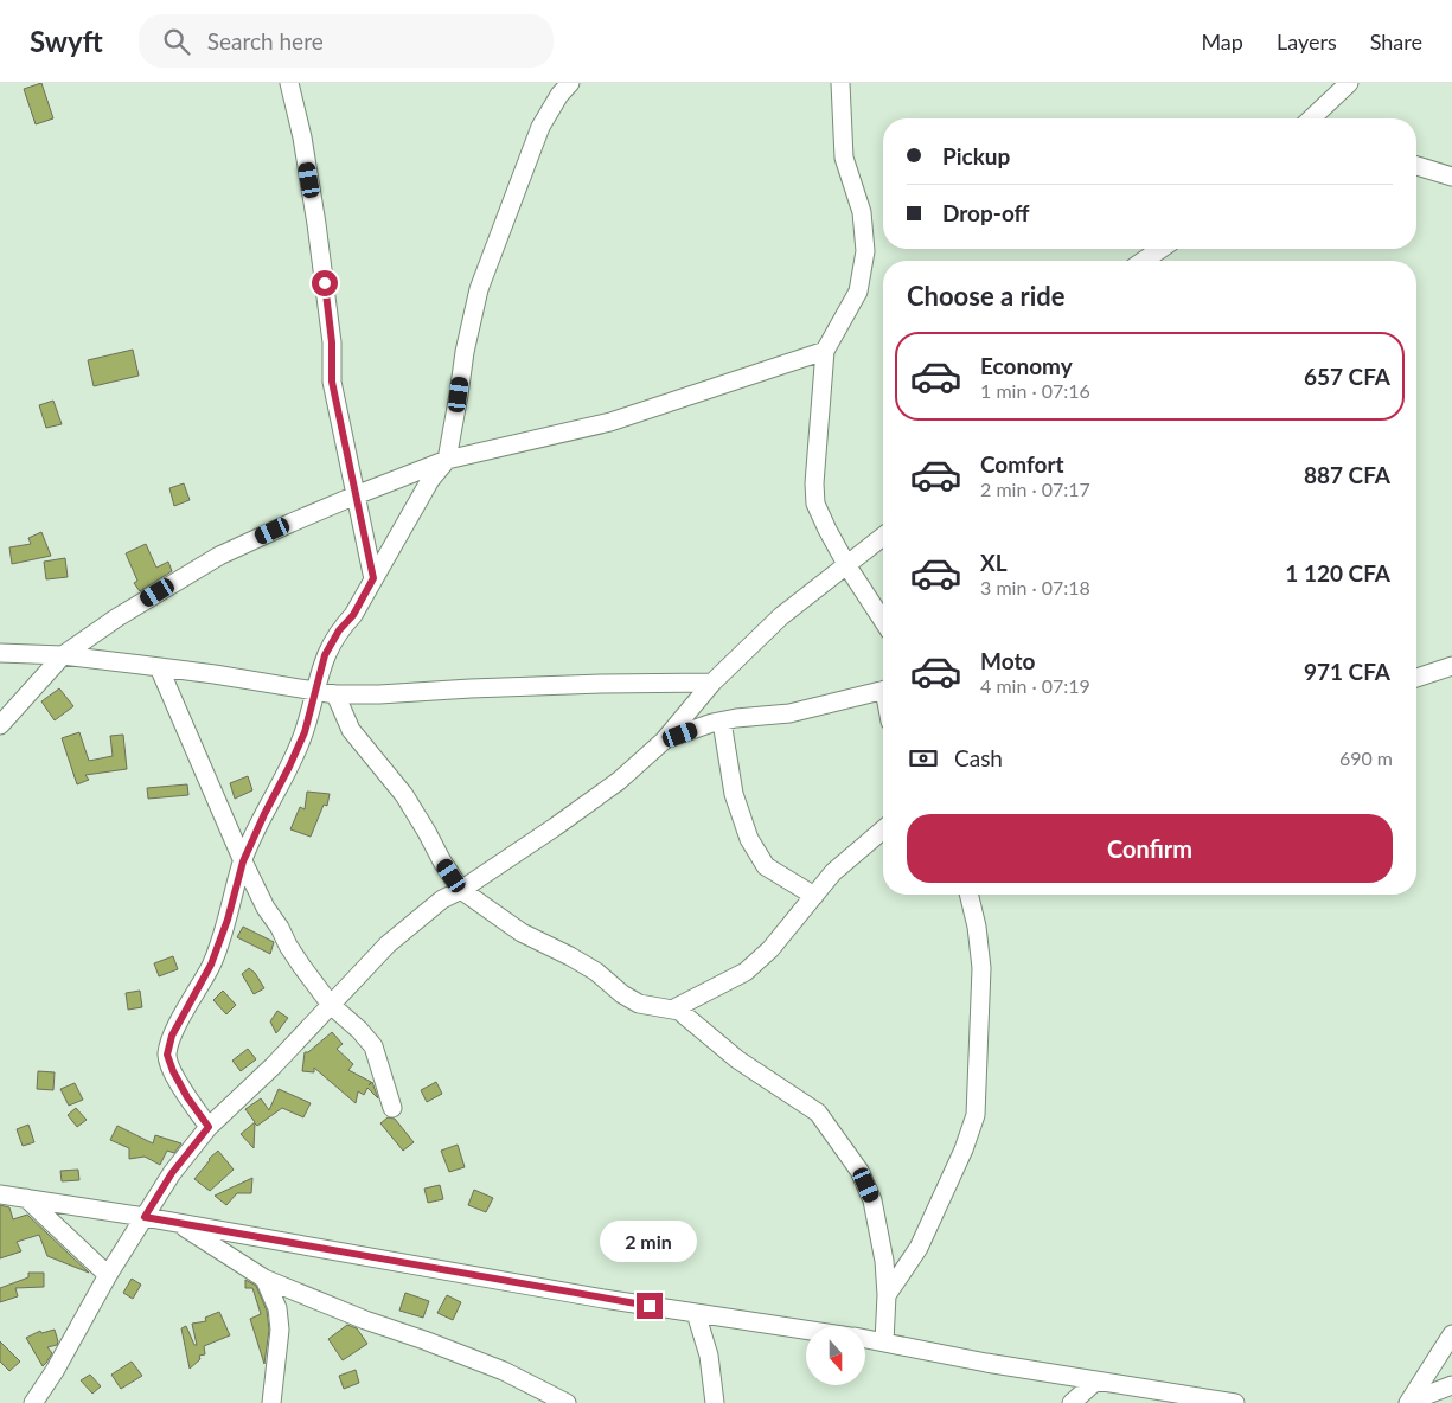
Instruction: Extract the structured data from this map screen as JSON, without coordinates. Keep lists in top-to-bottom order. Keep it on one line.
{"north":"bottom","page":{"header":"Swyft","search":"Search here","nav":["Map","Layers","Share"],"banner":["Pickup","Drop-off"],"heading":"Choose a ride","list":[{"name":"Economy","note":"1 min · 07:16","value":"657 CFA"},{"name":"Comfort","note":"2 min · 07:17","value":"887 CFA"},{"name":"XL","note":"3 min · 07:18","value":"1 120 CFA"},{"name":"Moto","note":"4 min · 07:19","value":"971 CFA"}],"pay":["Cash","690 m"],"buttons":"Confirm","bubble":"2 min"}}
